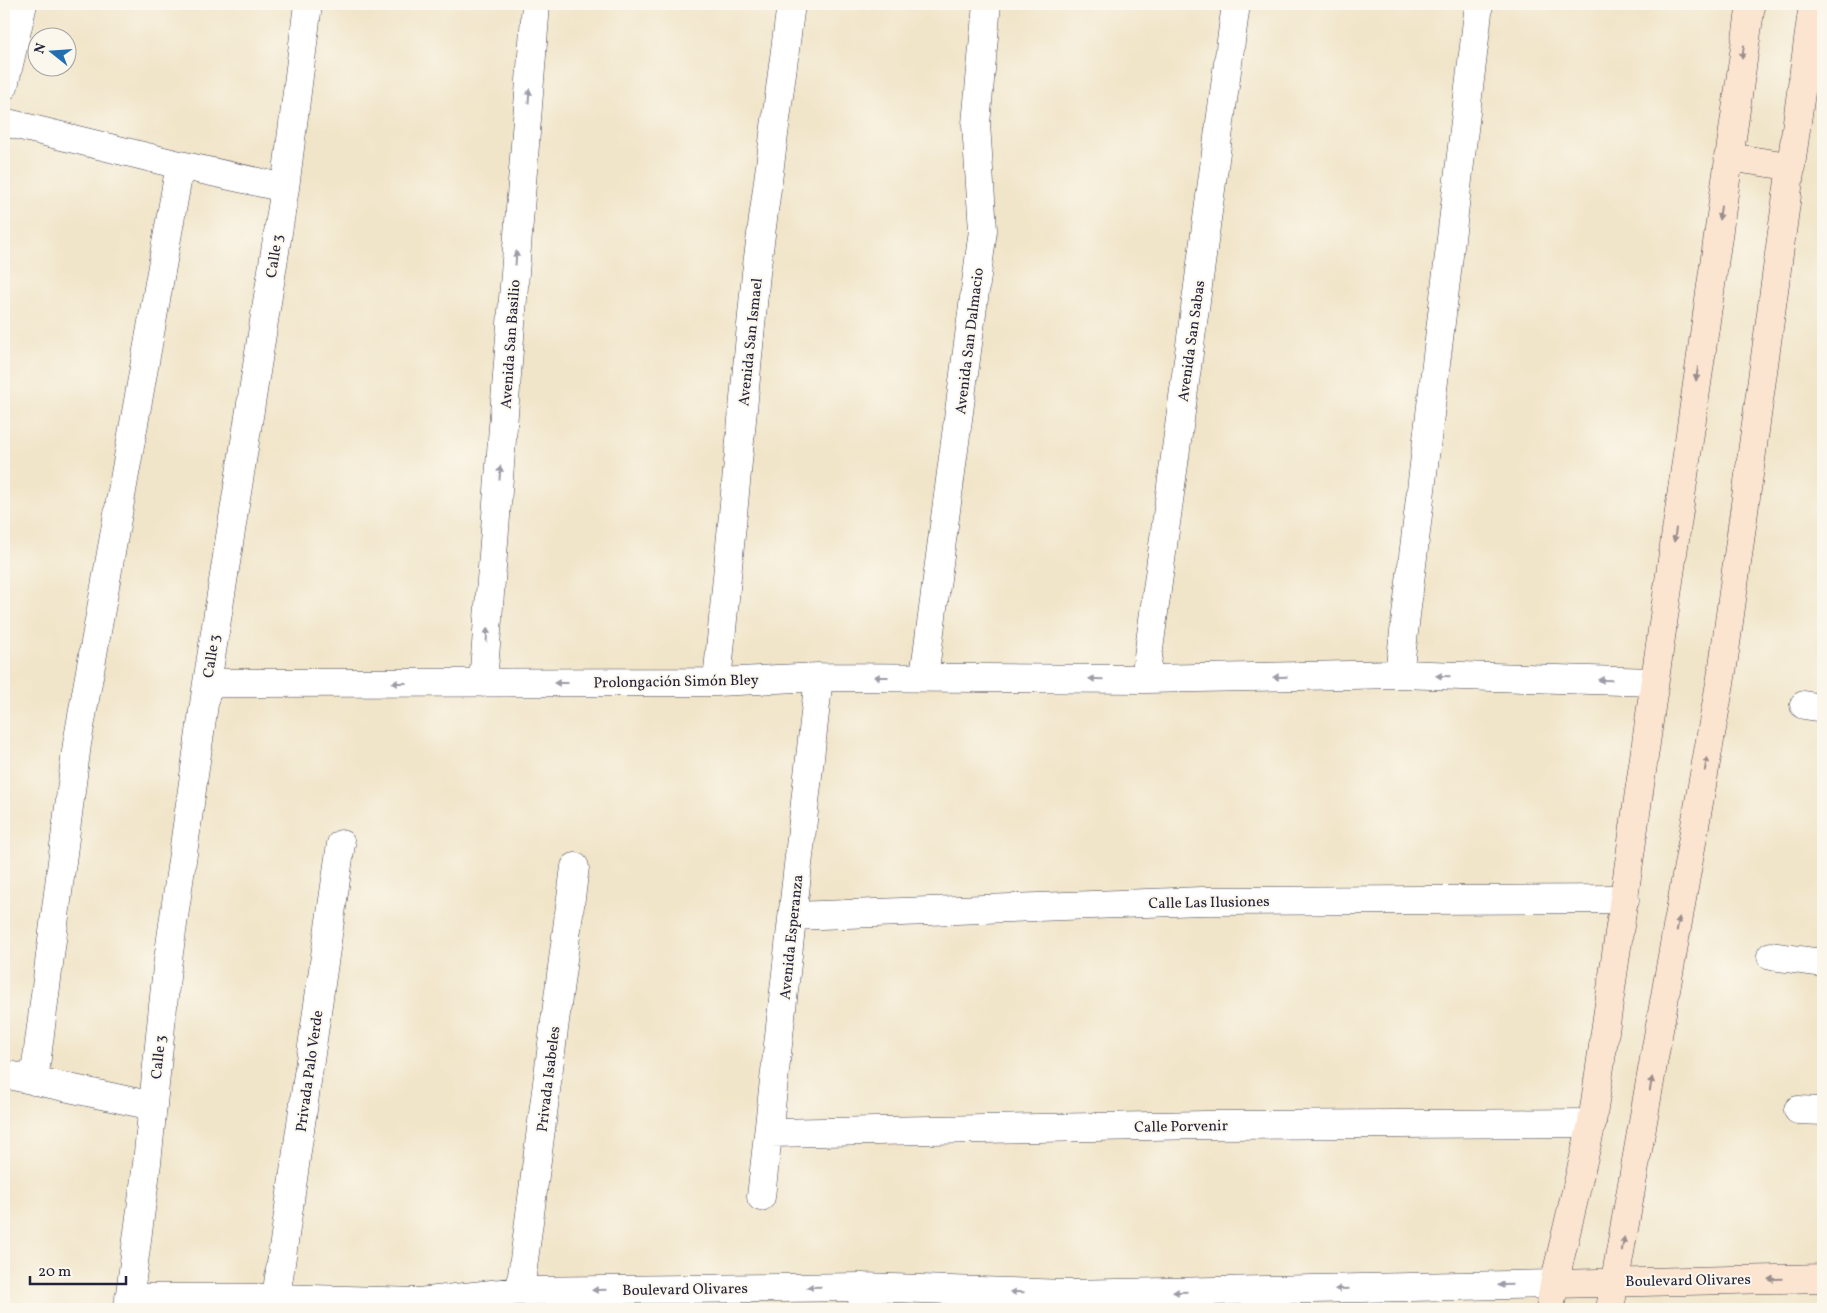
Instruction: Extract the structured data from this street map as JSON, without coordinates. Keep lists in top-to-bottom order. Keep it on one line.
{"streets":{"street":["Calle 3","Avenida San Dalmacio","Avenida San Sabas","Avenida San Ismael","Avenida San Basilio","Prolongación Simón Bley","Calle Las Ilusiones","Avenida Esperanza","Privada Palo Verde","Privada Isabeles","Calle Porvenir","Boulevard Olivares"]},"crossings":[["Calle 3","Prolongación Simón Bley"],["Calle 3","Boulevard Olivares"],["Avenida San Dalmacio","Prolongación Simón Bley"],["Avenida San Sabas","Prolongación Simón Bley"],["Avenida San Ismael","Prolongación Simón Bley"],["Avenida San Basilio","Prolongación Simón Bley"],["Prolongación Simón Bley","Avenida Esperanza"],["Calle Las Ilusiones","Avenida Esperanza"],["Avenida Esperanza","Calle Porvenir"],["Privada Palo Verde","Boulevard Olivares"],["Privada Isabeles","Boulevard Olivares"]],"one_way":["Avenida San Basilio","Prolongación Simón Bley","Boulevard Olivares"],"scale_bar":"20 m","north":"left"}
